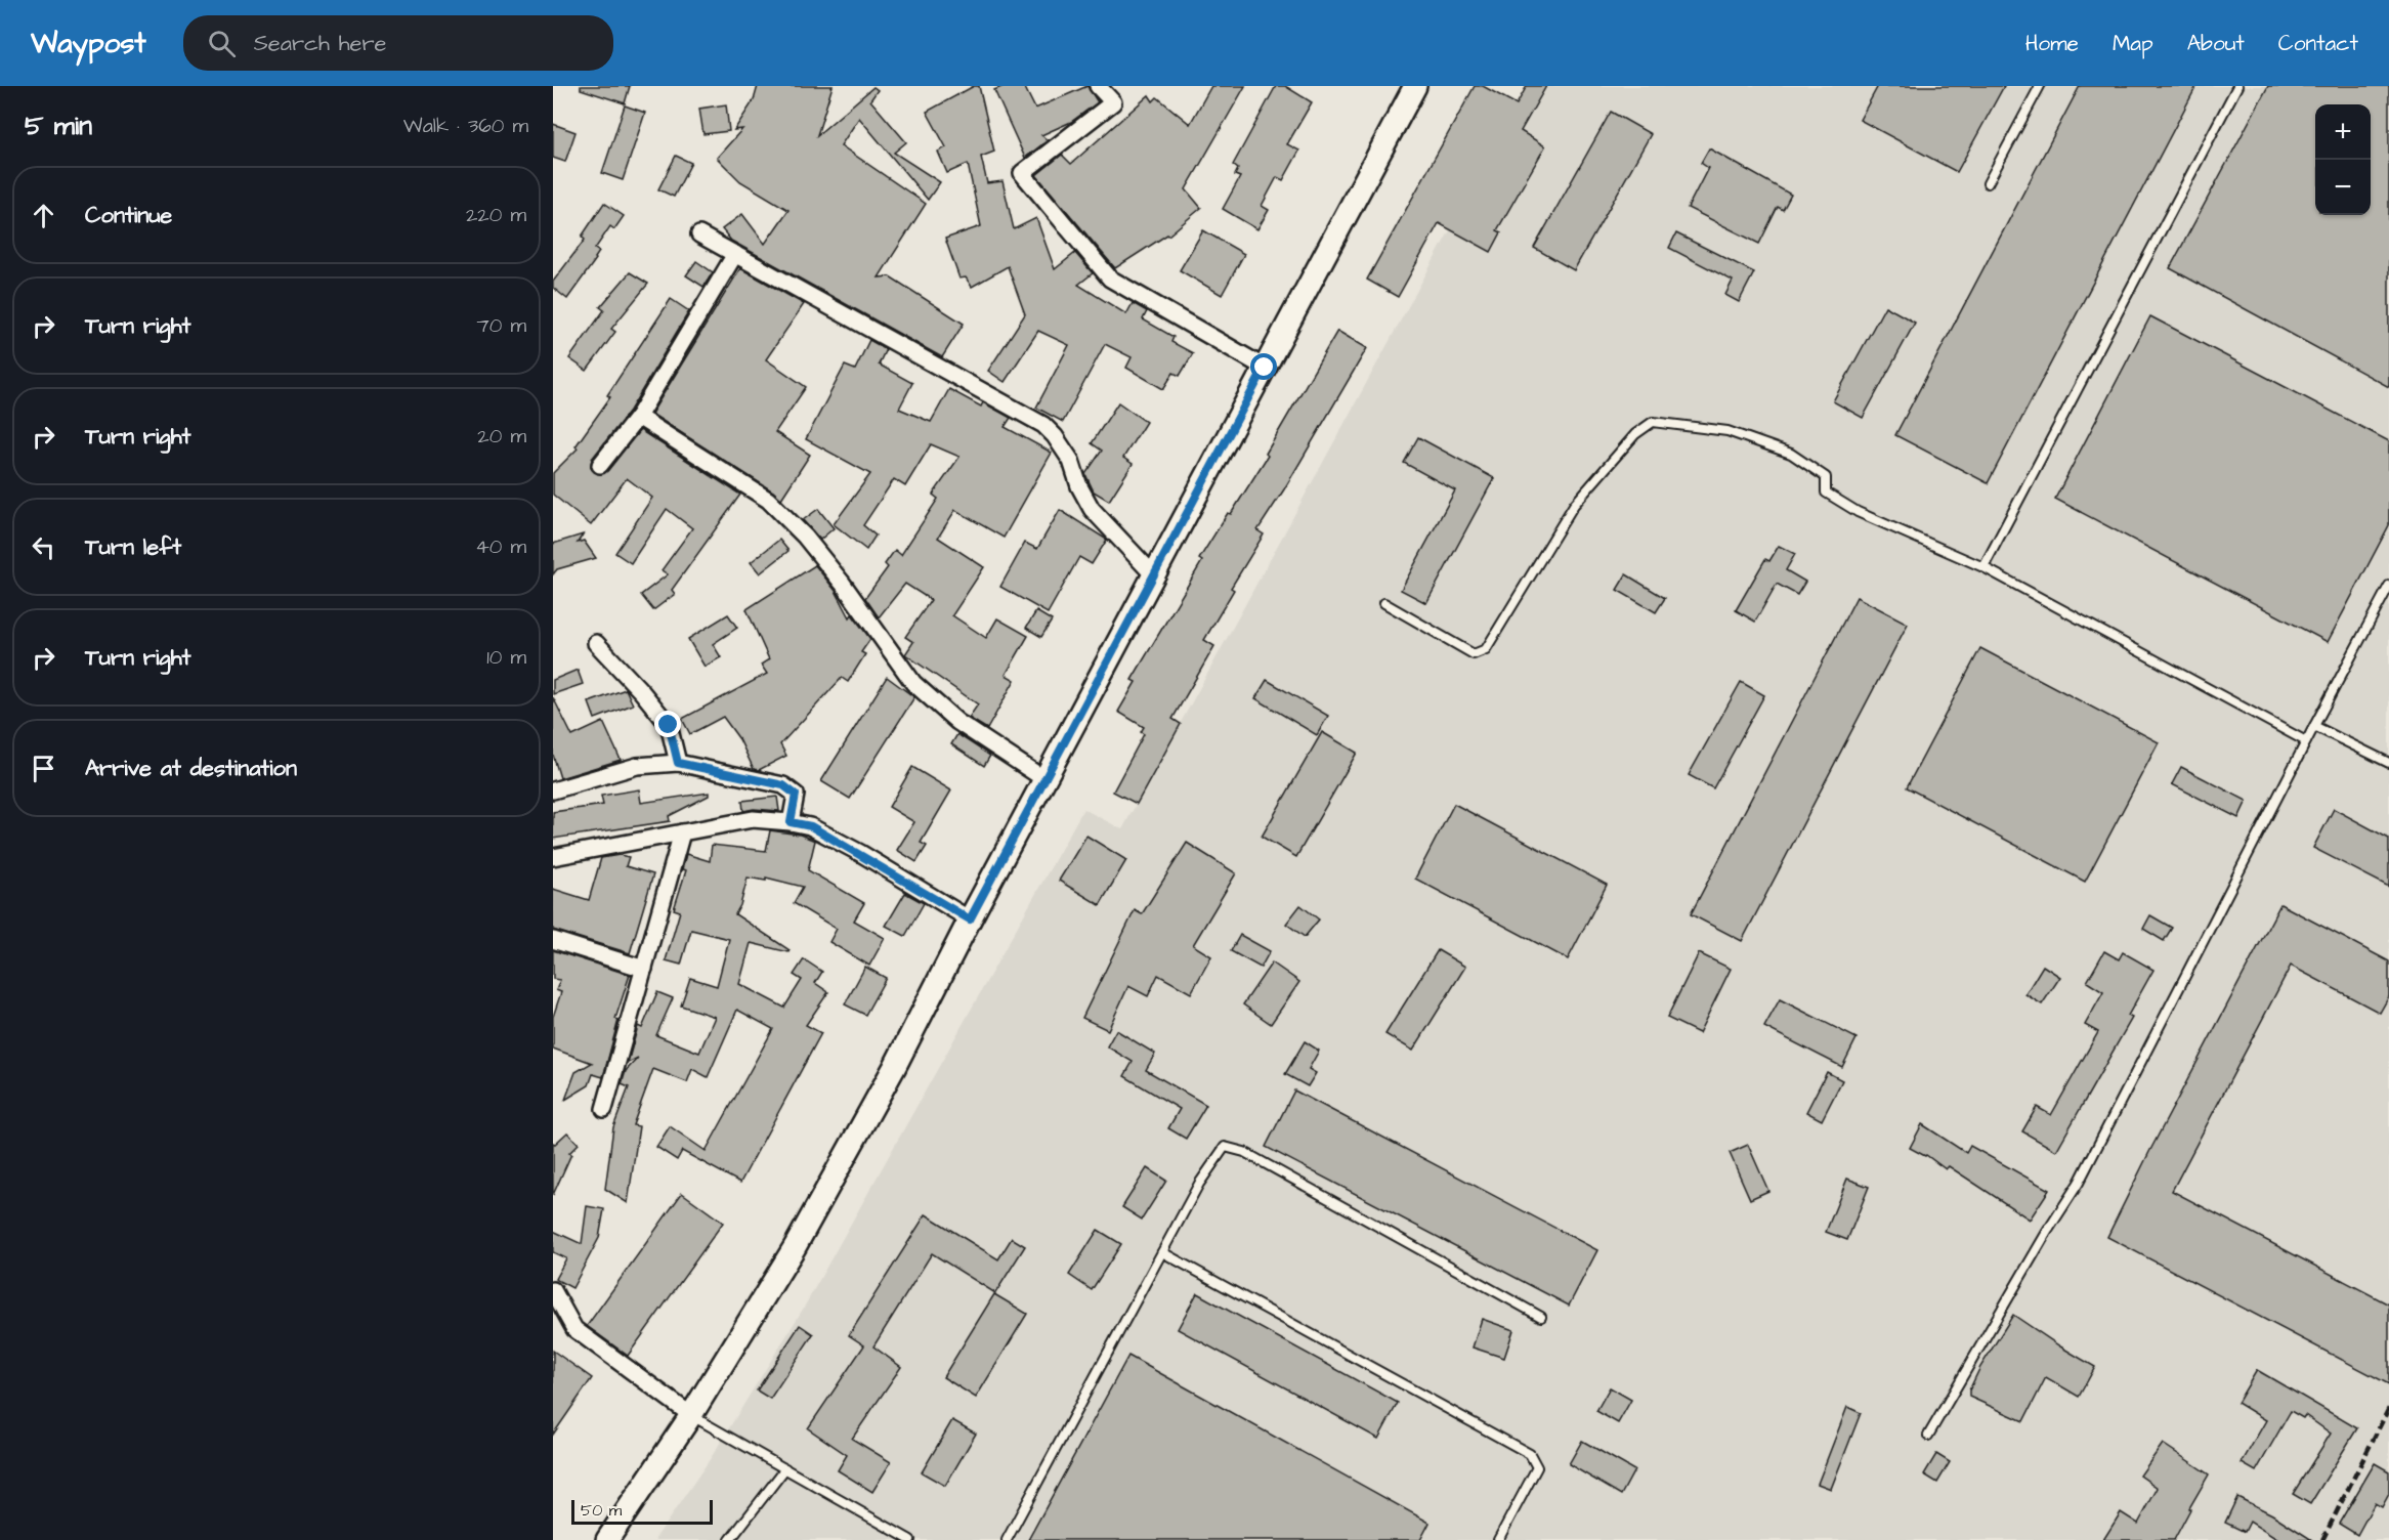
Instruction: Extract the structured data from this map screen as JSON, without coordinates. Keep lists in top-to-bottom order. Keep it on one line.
{"scale_bar":"50 m","page":{"header":"Waypost","search":"Search here","nav":["Home","Map","About","Contact"],"heading":["5 min","Walk · 360 m"],"map_buttons":["+","−"],"list":[["Continue","220 m"],["Turn right","70 m"],["Turn right","20 m"],["Turn left","40 m"],["Turn right","10 m"],"Arrive at destination"],"scale":"50 m"}}
